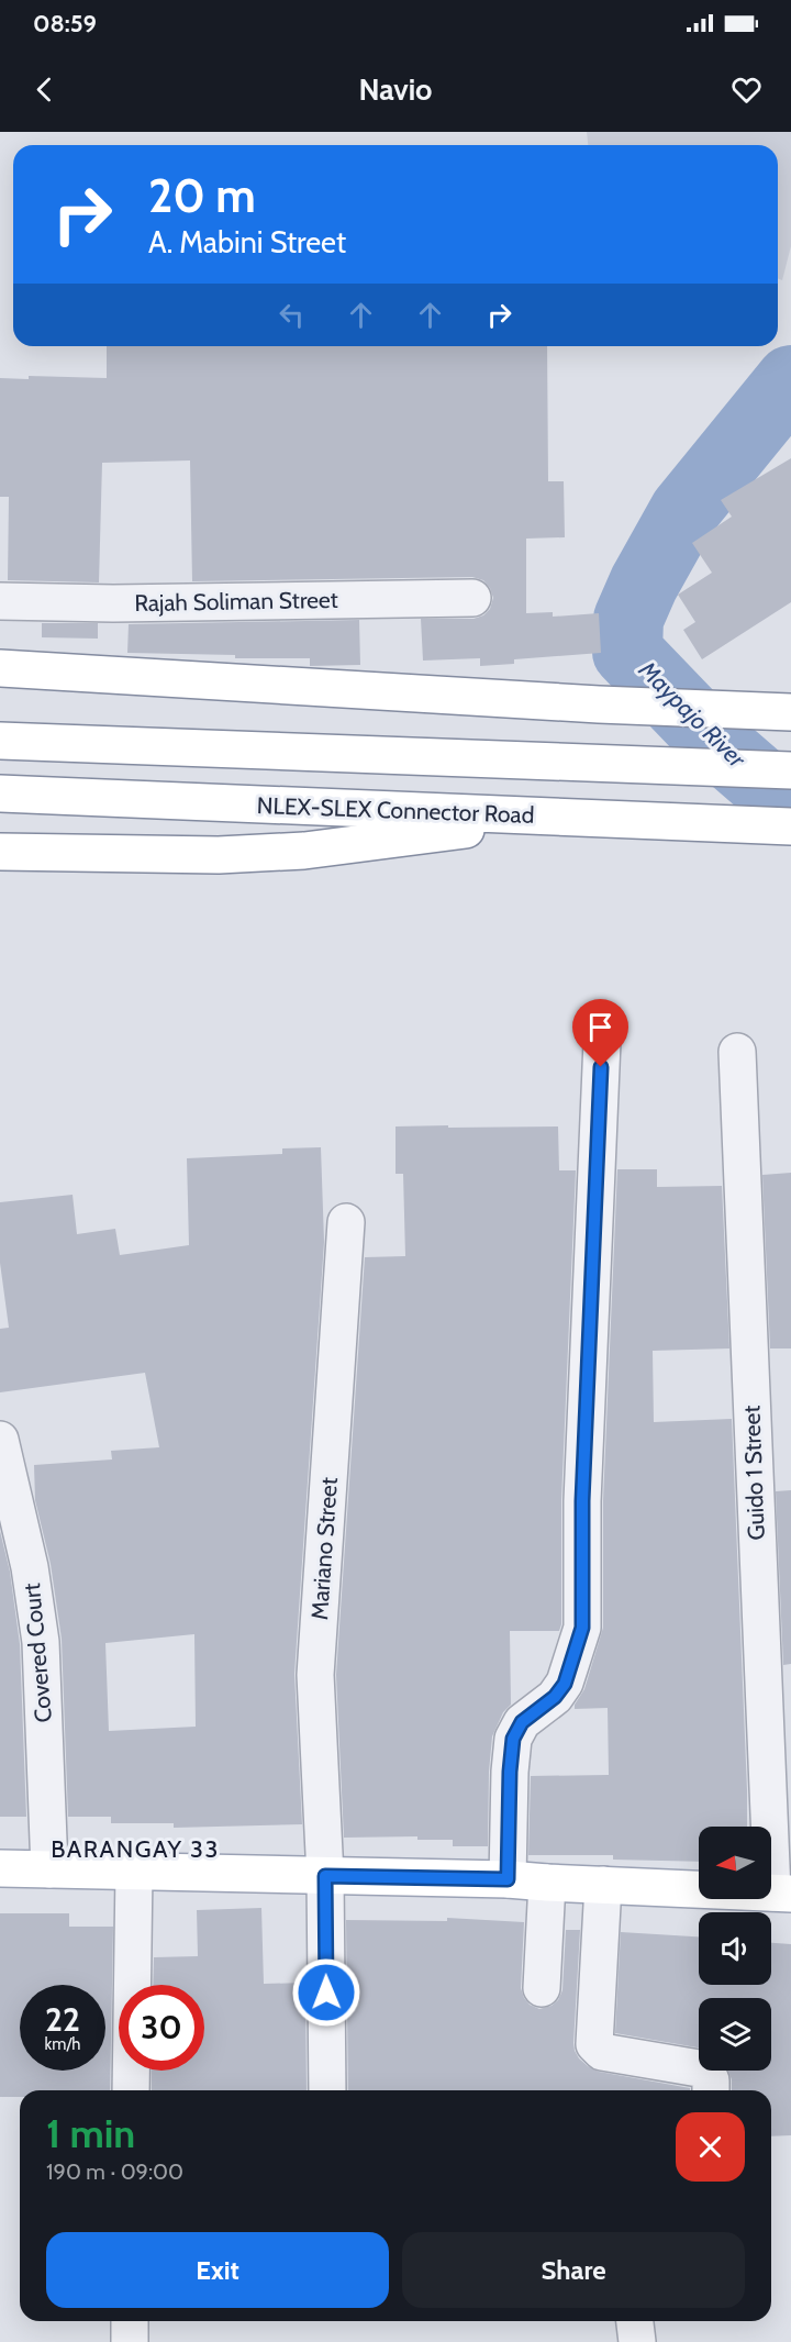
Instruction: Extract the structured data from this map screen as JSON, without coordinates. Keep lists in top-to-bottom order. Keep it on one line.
{"streets":{"main road":["NLEX-SLEX Connector Road"],"street":["Rajah Soliman Street","Guido 1 Street","Mariano Street","Covered Court"]},"districts":["BARANGAY 33"],"water":["Maypajo River"],"north":"left","page":{"status":"08:59","header":"Navio","turn":["20 m","A. Mabini Street"],"speed":"22 km/h","limit":"30","heading":["1 min","190 m · 09:00"],"buttons":["Exit","Share"]}}
